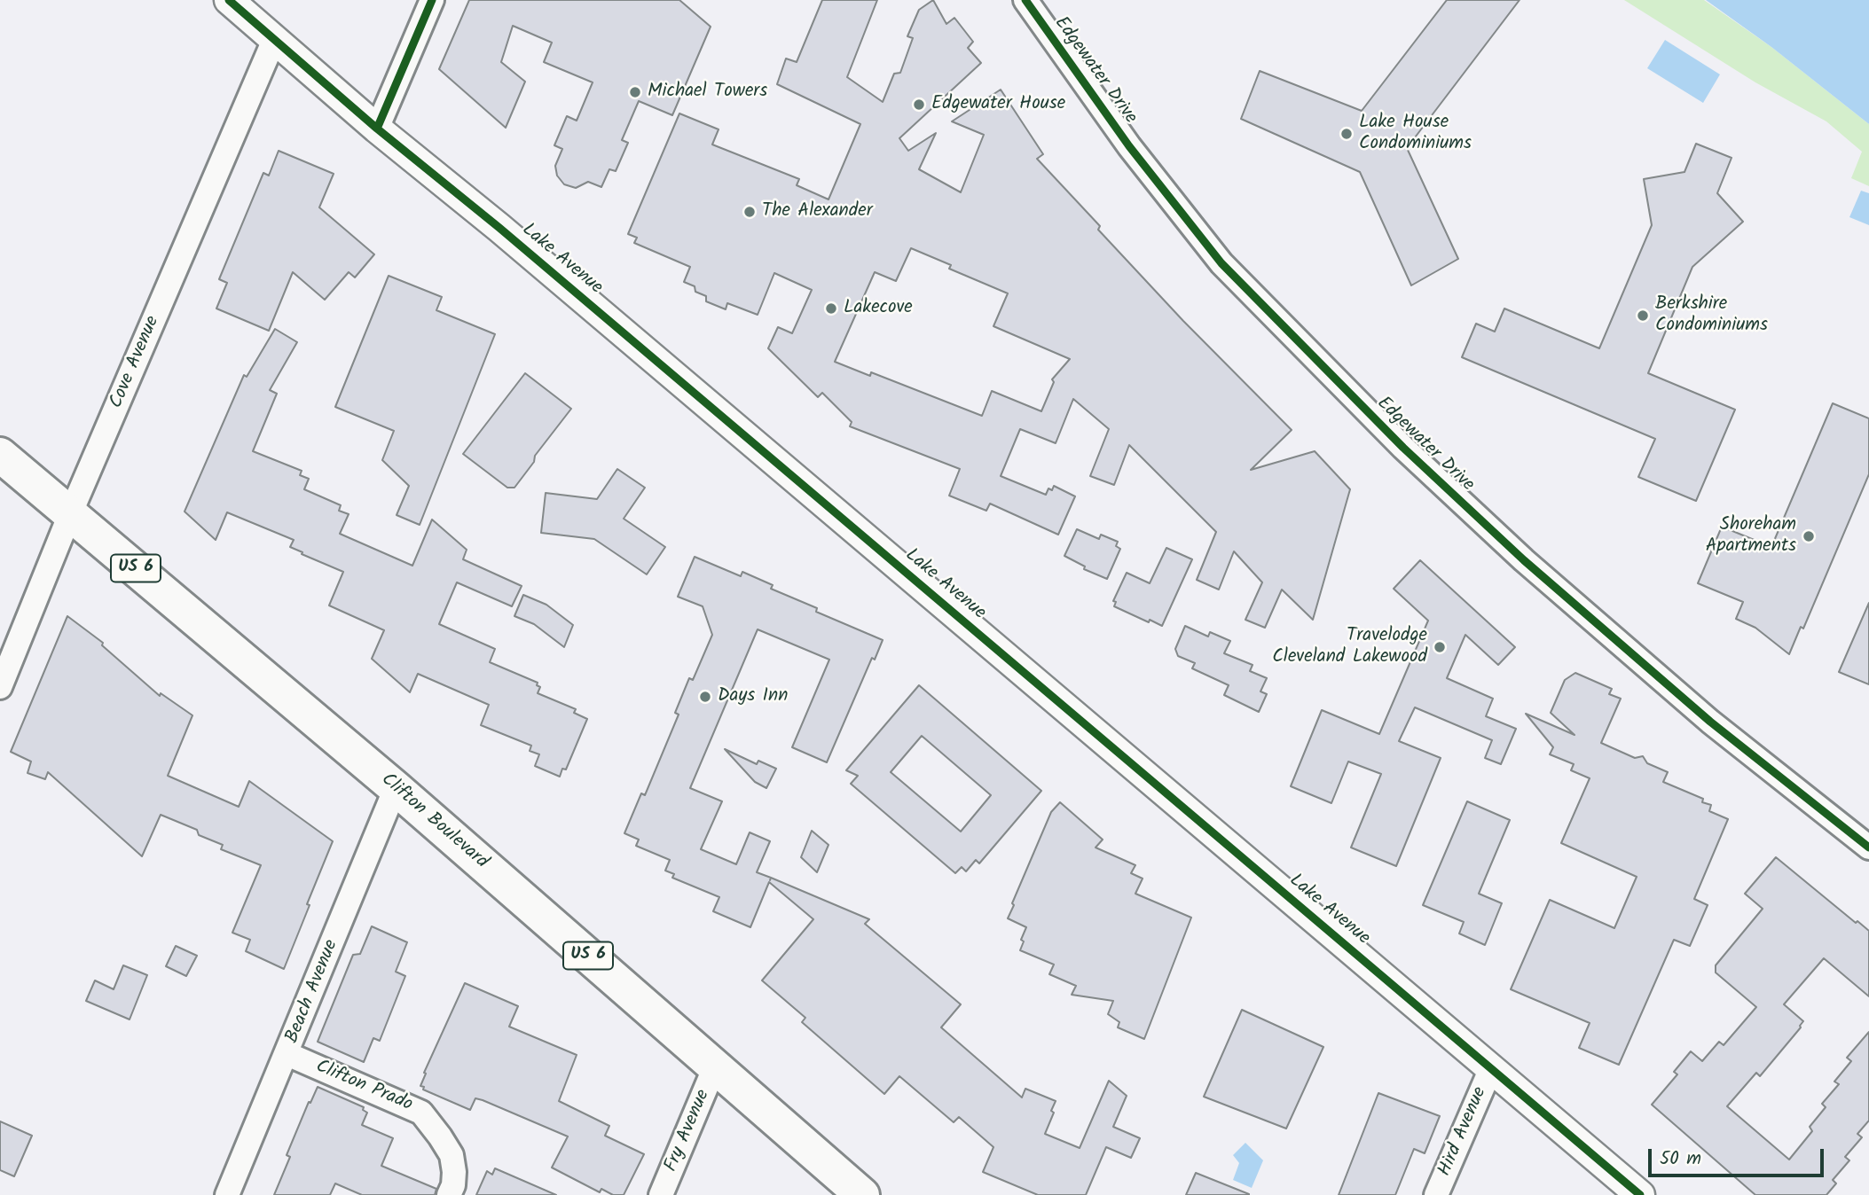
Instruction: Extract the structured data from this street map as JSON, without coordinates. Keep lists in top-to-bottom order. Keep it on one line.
{"streets":{"main road":["US 6","Clifton Boulevard"],"street":["Edgewater Drive","Lake Avenue","Cove Avenue","Beach Avenue","Clifton Prado","Fry Avenue","Hird Avenue"]},"crossings":[["Lake Avenue","Cove Avenue"],["Lake Avenue","Hird Avenue"],["Cove Avenue","Clifton Boulevard"],["Clifton Boulevard","Beach Avenue"],["Clifton Boulevard","Fry Avenue"],["Beach Avenue","Clifton Prado"]],"places":["Michael Towers","Edgewater House","Lake House Condominiums","The Alexander","Lakecove","Berkshire Condominiums","Shoreham Apartments","Travelodge Cleveland Lakewood","Days Inn"],"scale_bar":"50 m"}
